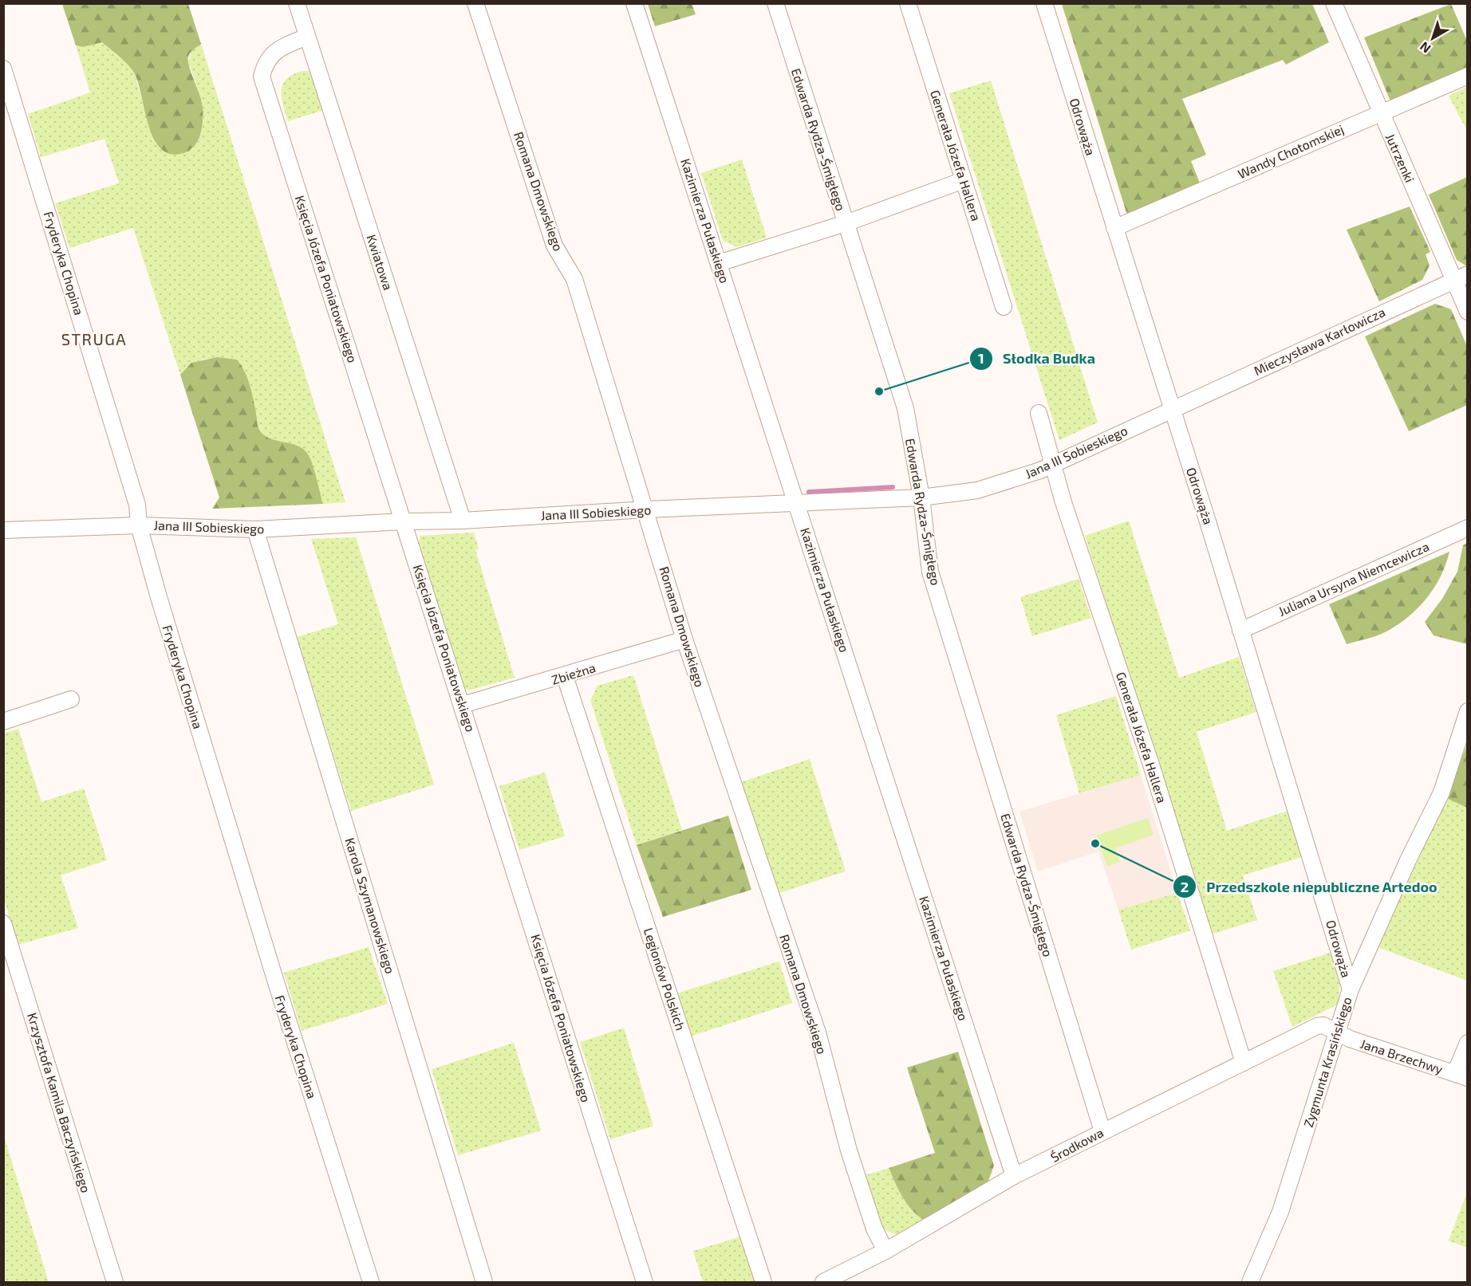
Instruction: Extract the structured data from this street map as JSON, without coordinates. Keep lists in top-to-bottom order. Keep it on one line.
{"streets":{"street":["Odrowąża","Edwarda Rydza-Śmigłego","Wandy Chotomskiej","Generała Józefa Hallera","Jutrzenki","Romana Dmowskiego","Kazimierza Pułaskiego","Kwiatowa","Fryderyka Chopina","Księcia Józefa Poniatowskiego","Mieczysława Karłowicza","Jana III Sobieskiego","Juliana Ursyna Niemcewicza","Zbieżna","Karola Szymanowskiego","Legionów Polskich","Jana Brzechwy","Zygmunta Krasińskiego","Krzysztofa Kamila Baczyńskiego","Środkowa"]},"crossings":[["Odrowąża","Wandy Chotomskiej"],["Odrowąża","Mieczysława Karłowicza"],["Odrowąża","Jana III Sobieskiego"],["Odrowąża","Juliana Ursyna Niemcewicza"],["Odrowąża","Zygmunta Krasińskiego"],["Edwarda Rydza-Śmigłego","Jana III Sobieskiego"],["Edwarda Rydza-Śmigłego","Środkowa"],["Wandy Chotomskiej","Jutrzenki"],["Generała Józefa Hallera","Jana III Sobieskiego"],["Generała Józefa Hallera","Środkowa"],["Jutrzenki","Mieczysława Karłowicza"],["Romana Dmowskiego","Jana III Sobieskiego"],["Romana Dmowskiego","Zbieżna"],["Romana Dmowskiego","Środkowa"],["Kazimierza Pułaskiego","Jana III Sobieskiego"],["Kazimierza Pułaskiego","Środkowa"],["Kwiatowa","Księcia Józefa Poniatowskiego"],["Kwiatowa","Jana III Sobieskiego"],["Fryderyka Chopina","Jana III Sobieskiego"],["Księcia Józefa Poniatowskiego","Jana III Sobieskiego"],["Księcia Józefa Poniatowskiego","Zbieżna"],["Mieczysława Karłowicza","Jana III Sobieskiego"],["Jana III Sobieskiego","Karola Szymanowskiego"],["Zbieżna","Legionów Polskich"],["Jana Brzechwy","Zygmunta Krasińskiego"],["Jana Brzechwy","Środkowa"],["Zygmunta Krasińskiego","Środkowa"]],"districts":["STRUGA"],"places":["Słodka Budka","Przedszkole niepubliczne Artedoo"],"north":"bottom left"}
